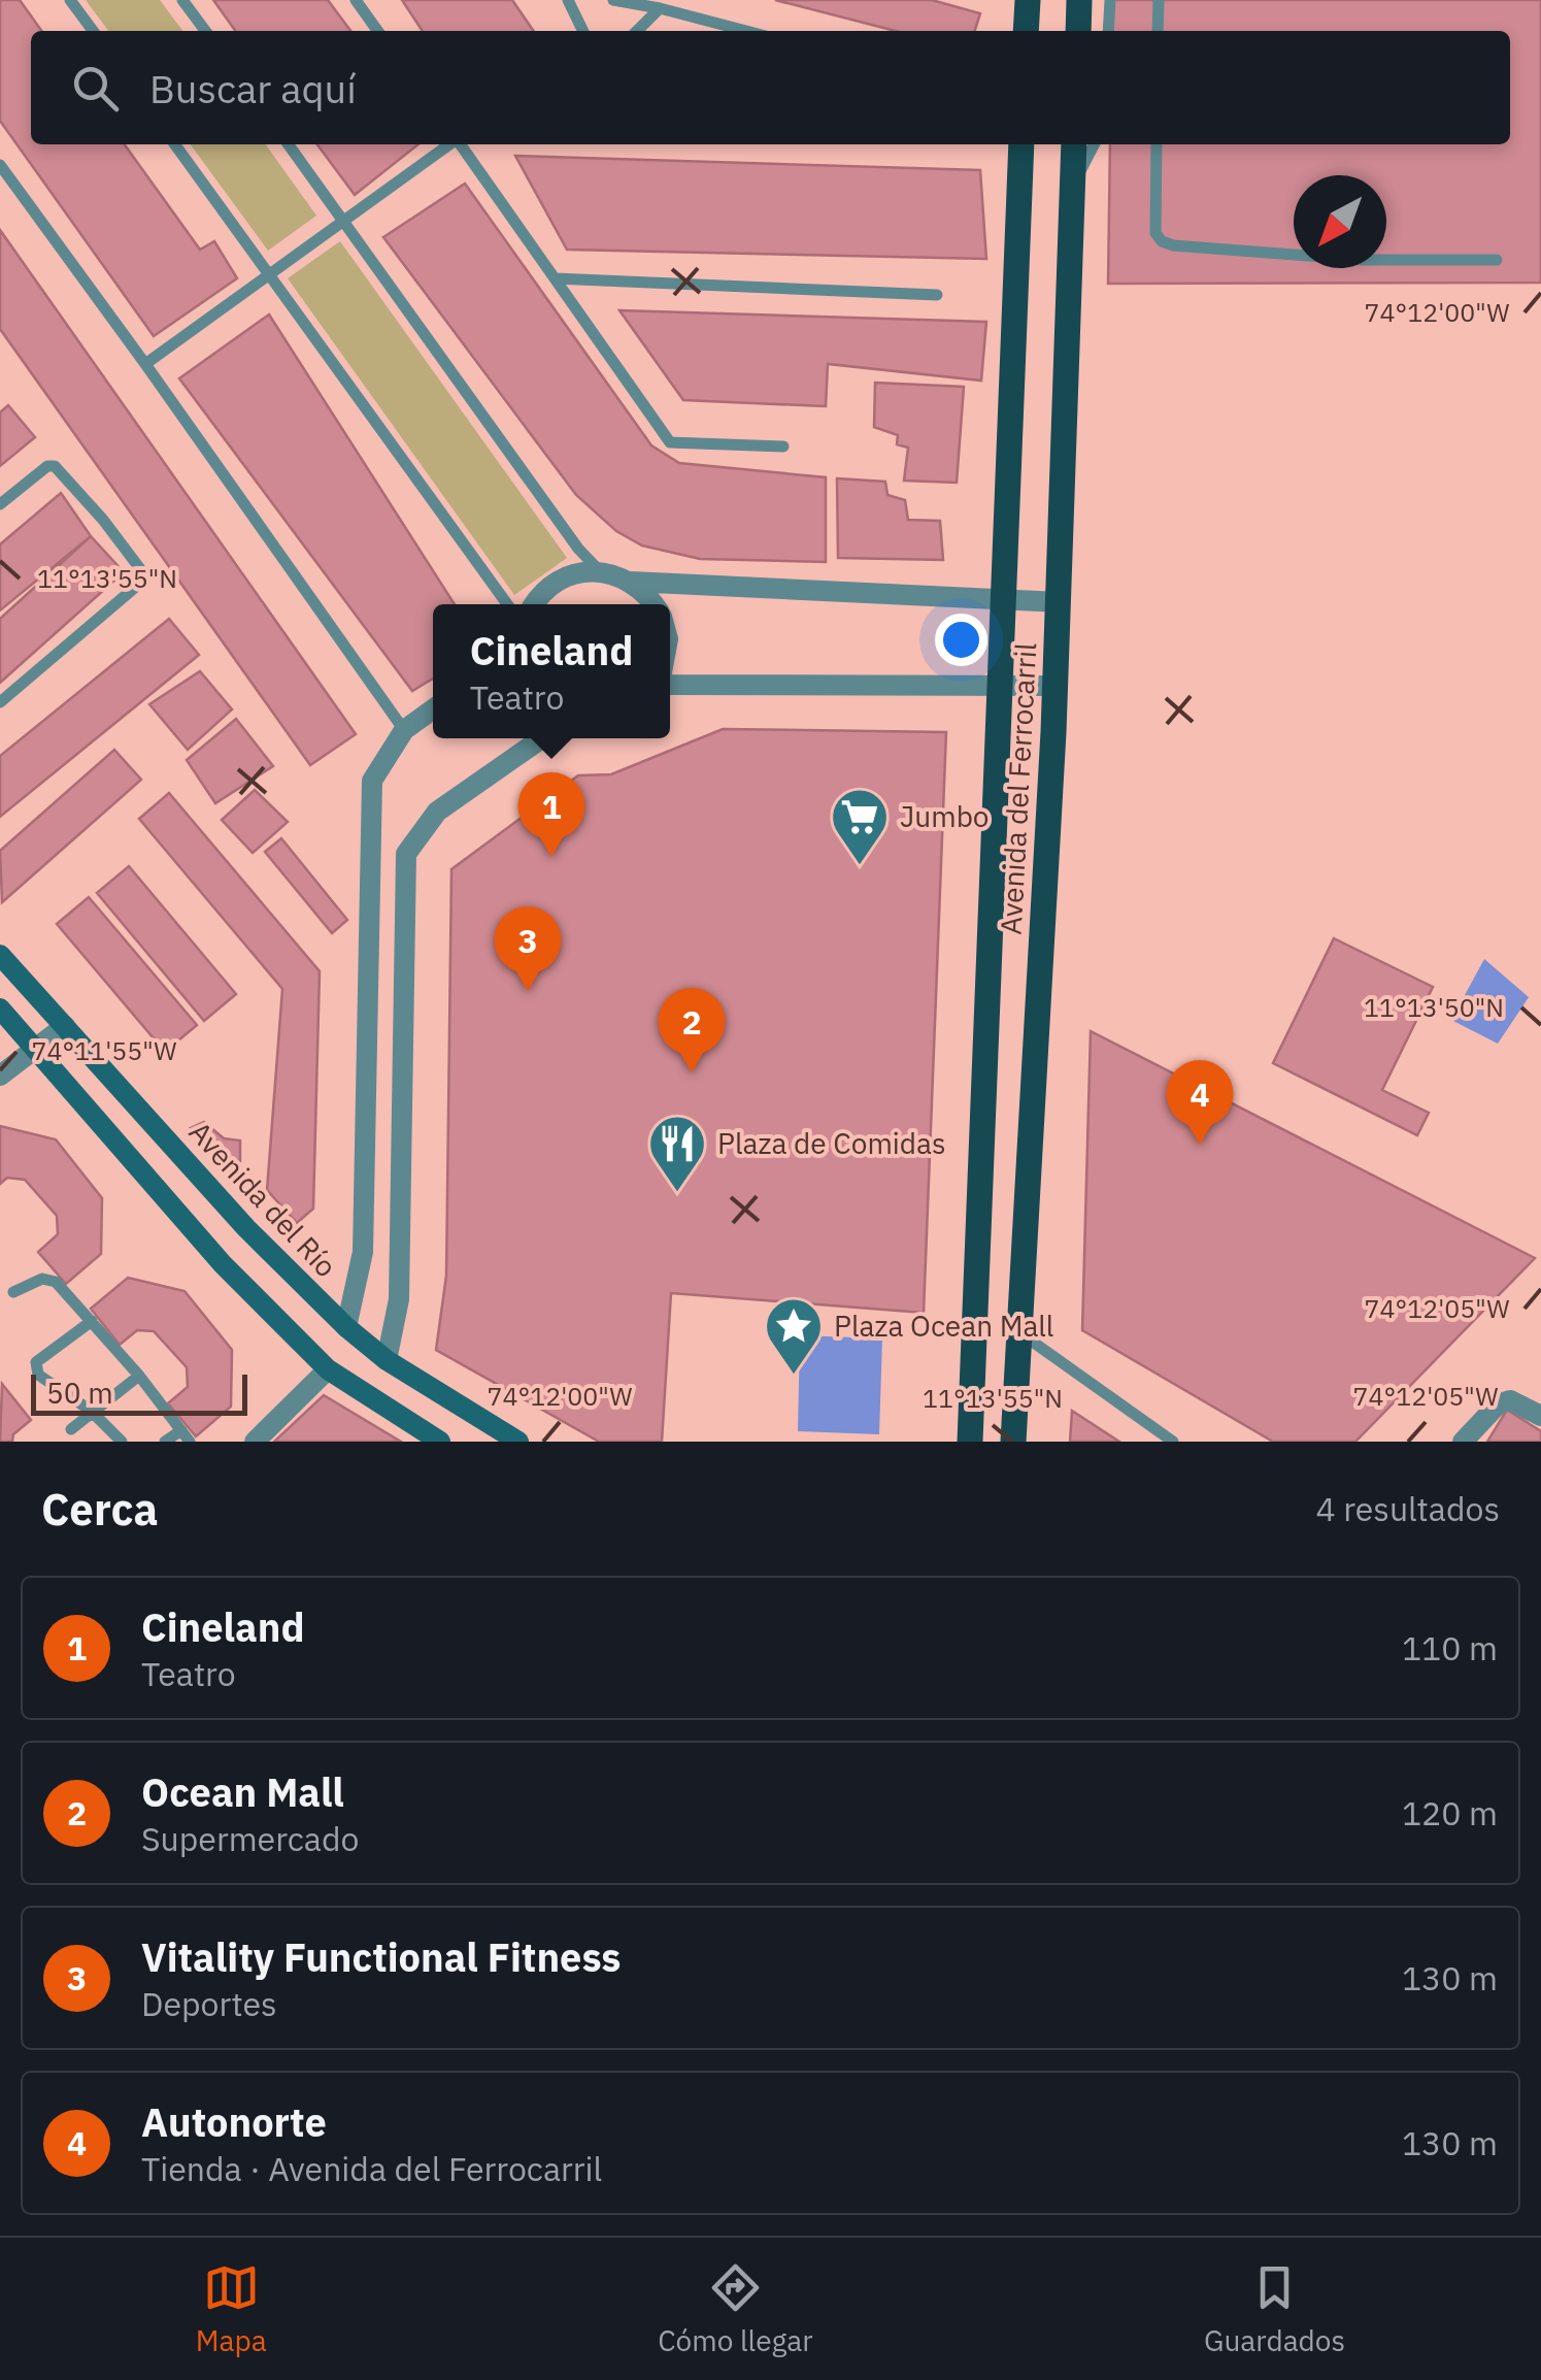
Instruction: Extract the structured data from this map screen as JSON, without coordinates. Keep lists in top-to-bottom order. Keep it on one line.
{"streets":{"main road":["Avenida del Ferrocarril","Avenida del Río"]},"places":{"supermarket":["Jumbo"],"restaurant":["Plaza de Comidas"],"place":["Plaza Ocean Mall"]},"scale_bar":"50 m","north":"bottom left","page":{"search":"Buscar aquí","popup":["Cineland","Teatro"],"pins":["1","3","2","4"],"scale":"50 m","heading":["Cerca","4 resultados"],"list":[{"mark":"1","name":"Cineland","note":"Teatro","value":"110 m"},{"mark":"2","name":"Ocean Mall","note":"Supermercado","value":"120 m"},{"mark":"3","name":"Vitality Functional Fitness","note":"Deportes","value":"130 m"},{"mark":"4","name":"Autonorte","note":"Tienda · Avenida del Ferrocarril","value":"130 m"}],"nav":["Mapa","Cómo llegar","Guardados"]},"coordinates":["74°12'00\"W","11°13'55\"N","11°13'50\"N","74°11'55\"W","74°12'05\"W"]}
